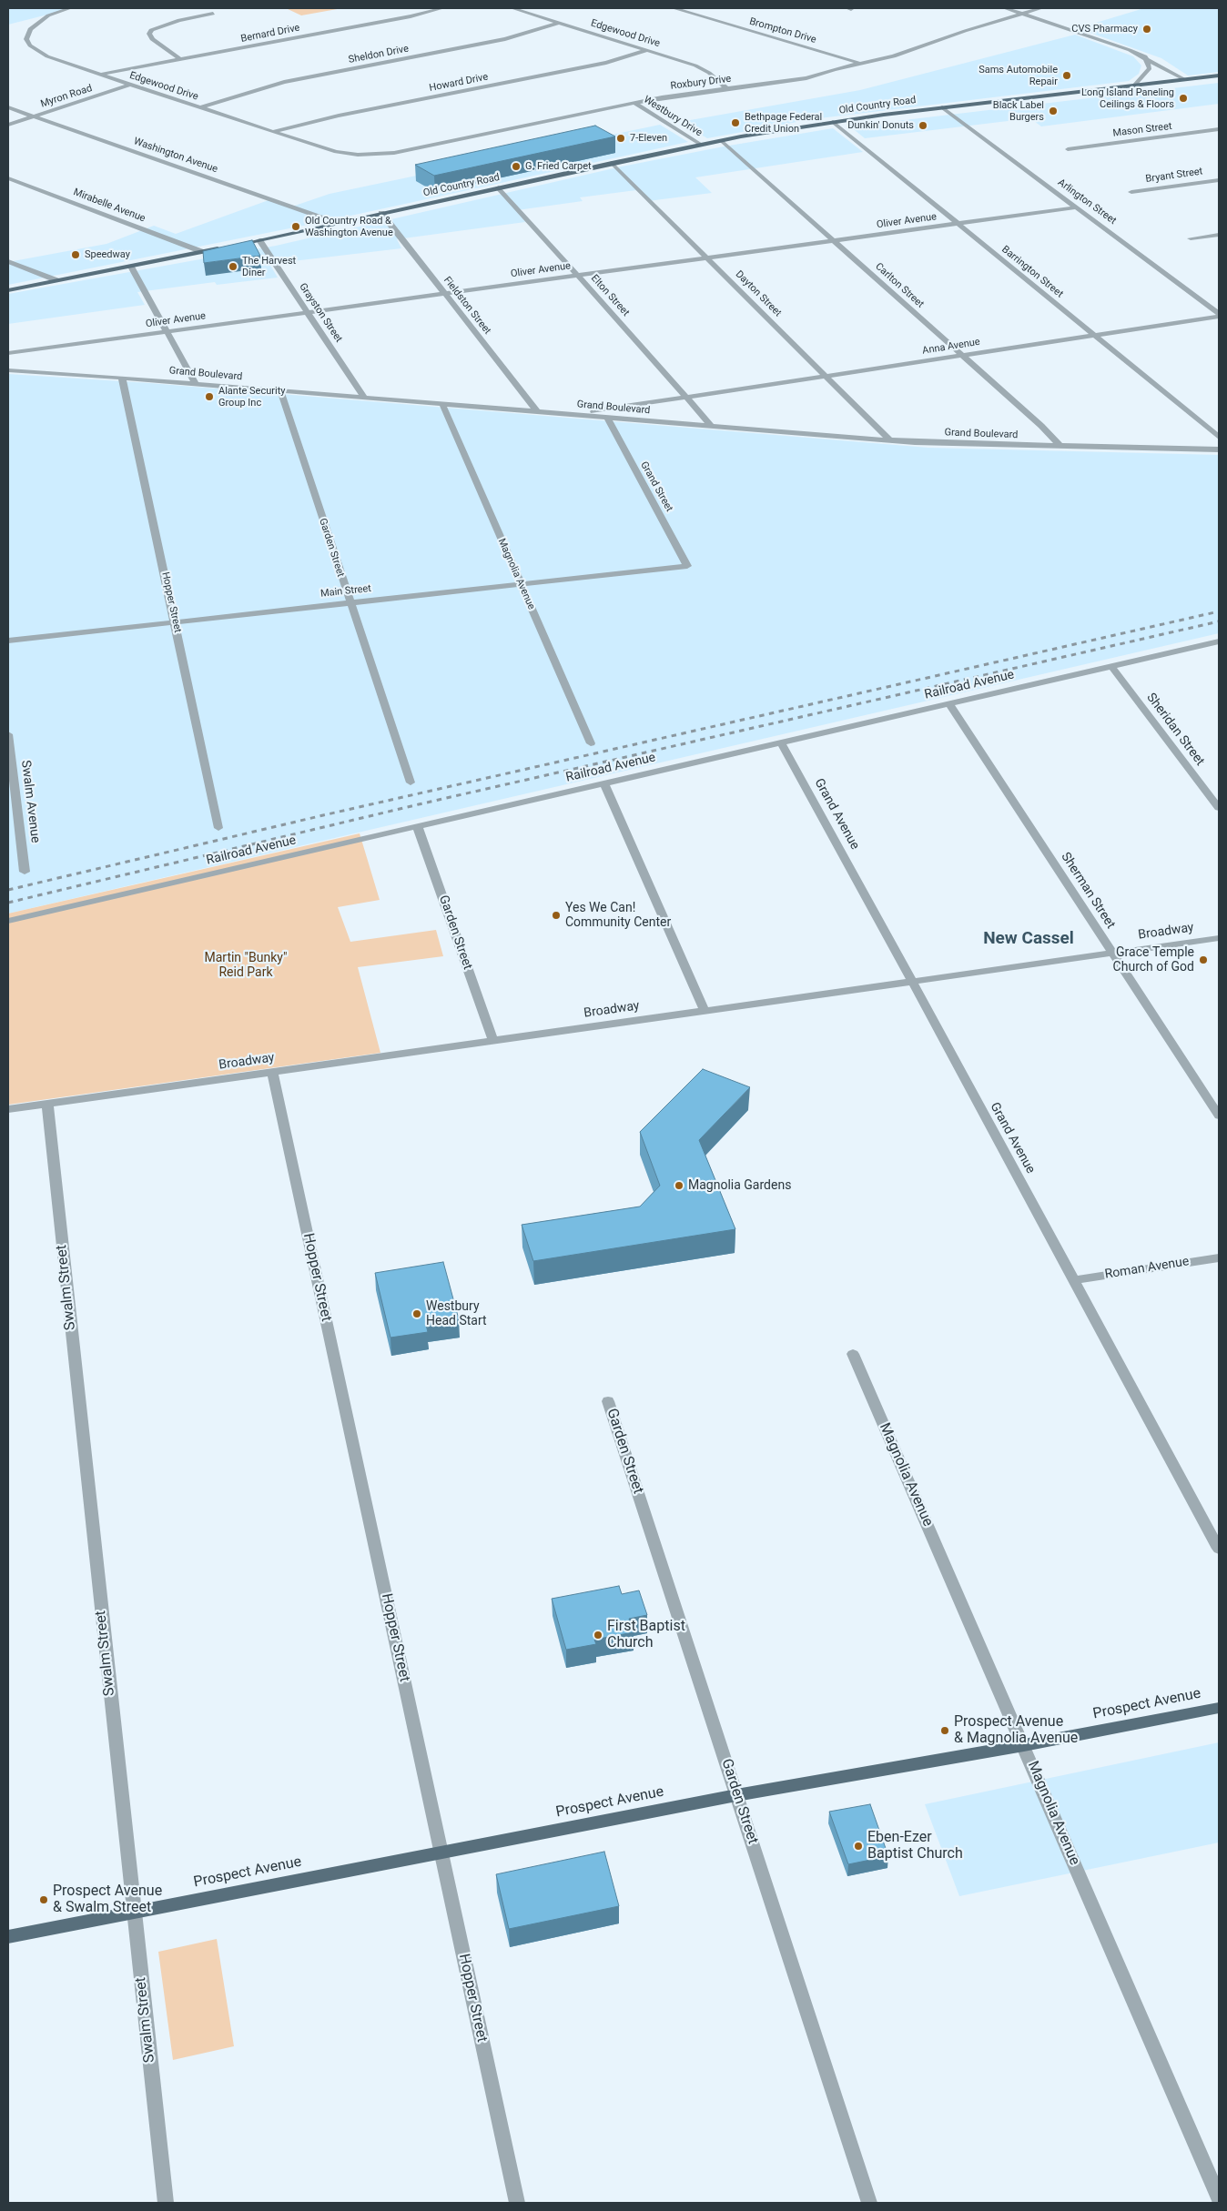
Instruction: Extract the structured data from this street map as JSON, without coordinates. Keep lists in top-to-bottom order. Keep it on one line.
{"streets":{"main road":["Old Country Road","Prospect Avenue"],"street":["Brompton Drive","Bernard Drive","Edgewood Drive","Sheldon Drive","Howard Drive","Roxbury Drive","Myron Road","Westbury Drive","Mason Street","Washington Avenue","Bryant Street","Arlington Street","Mirabelle Avenue","Oliver Avenue","Barrington Street","Carlton Street","Dayton Street","Elton Street","Fieldston Street","Grayston Street","Anna Avenue","Grand Boulevard","Grand Street","Garden Street","Magnolia Avenue","Main Street","Hopper Street","Railroad Avenue","Sheridan Street","Swalm Avenue","Grand Avenue","Sherman Street","Broadway","Roman Avenue","Swalm Street"]},"crossings":[["Brompton Drive","Roxbury Drive"],["Bernard Drive","Edgewood Drive"],["Edgewood Drive","Sheldon Drive"],["Edgewood Drive","Howard Drive"],["Edgewood Drive","Roxbury Drive"],["Edgewood Drive","Myron Road"],["Roxbury Drive","Westbury Drive"],["Myron Road","Washington Avenue"],["Old Country Road","Westbury Drive"],["Old Country Road","Washington Avenue"],["Old Country Road","Arlington Street"],["Old Country Road","Mirabelle Avenue"],["Old Country Road","Barrington Street"],["Old Country Road","Carlton Street"],["Old Country Road","Dayton Street"],["Old Country Road","Elton Street"],["Old Country Road","Fieldston Street"],["Old Country Road","Grayston Street"],["Arlington Street","Oliver Avenue"],["Arlington Street","Anna Avenue"],["Oliver Avenue","Barrington Street"],["Oliver Avenue","Carlton Street"],["Oliver Avenue","Dayton Street"],["Oliver Avenue","Elton Street"],["Oliver Avenue","Fieldston Street"],["Oliver Avenue","Grayston Street"],["Barrington Street","Anna Avenue"],["Carlton Street","Anna Avenue"],["Carlton Street","Grand Boulevard"],["Dayton Street","Anna Avenue"],["Dayton Street","Grand Boulevard"],["Elton Street","Anna Avenue"],["Fieldston Street","Grand Boulevard"],["Grayston Street","Grand Boulevard"],["Anna Avenue","Grand Boulevard"],["Grand Boulevard","Grand Street"],["Grand Boulevard","Garden Street"],["Grand Boulevard","Magnolia Avenue"],["Grand Boulevard","Hopper Street"],["Grand Street","Main Street"],["Garden Street","Main Street"],["Garden Street","Railroad Avenue"],["Garden Street","Broadway"],["Garden Street","Prospect Avenue"],["Magnolia Avenue","Main Street"],["Magnolia Avenue","Prospect Avenue"],["Main Street","Hopper Street"],["Hopper Street","Broadway"],["Hopper Street","Prospect Avenue"],["Railroad Avenue","Sheridan Street"],["Railroad Avenue","Grand Avenue"],["Railroad Avenue","Sherman Street"],["Grand Avenue","Broadway"],["Grand Avenue","Roman Avenue"],["Sherman Street","Broadway"],["Broadway","Swalm Street"],["Swalm Street","Prospect Avenue"]],"districts":["New Cassel"],"parks":["Martin \"Bunky\" Reid Park"],"places":["CVS Pharmacy","Sams Automobile Repair","Long Island Paneling Ceilings & Floors","Black Label Burgers","Bethpage Federal Credit Union","Dunkin' Donuts","7-Eleven","G. Fried Carpet","Old Country Road & Washington Avenue","Speedway","The Harvest Diner","Alante Security Group Inc","Yes We Can! Community Center","Grace Temple Church of God","Magnolia Gardens","Westbury Head Start","First Baptist Church","Prospect Avenue & Magnolia Avenue","Eben-Ezer Baptist Church","Prospect Avenue & Swalm Street"]}
